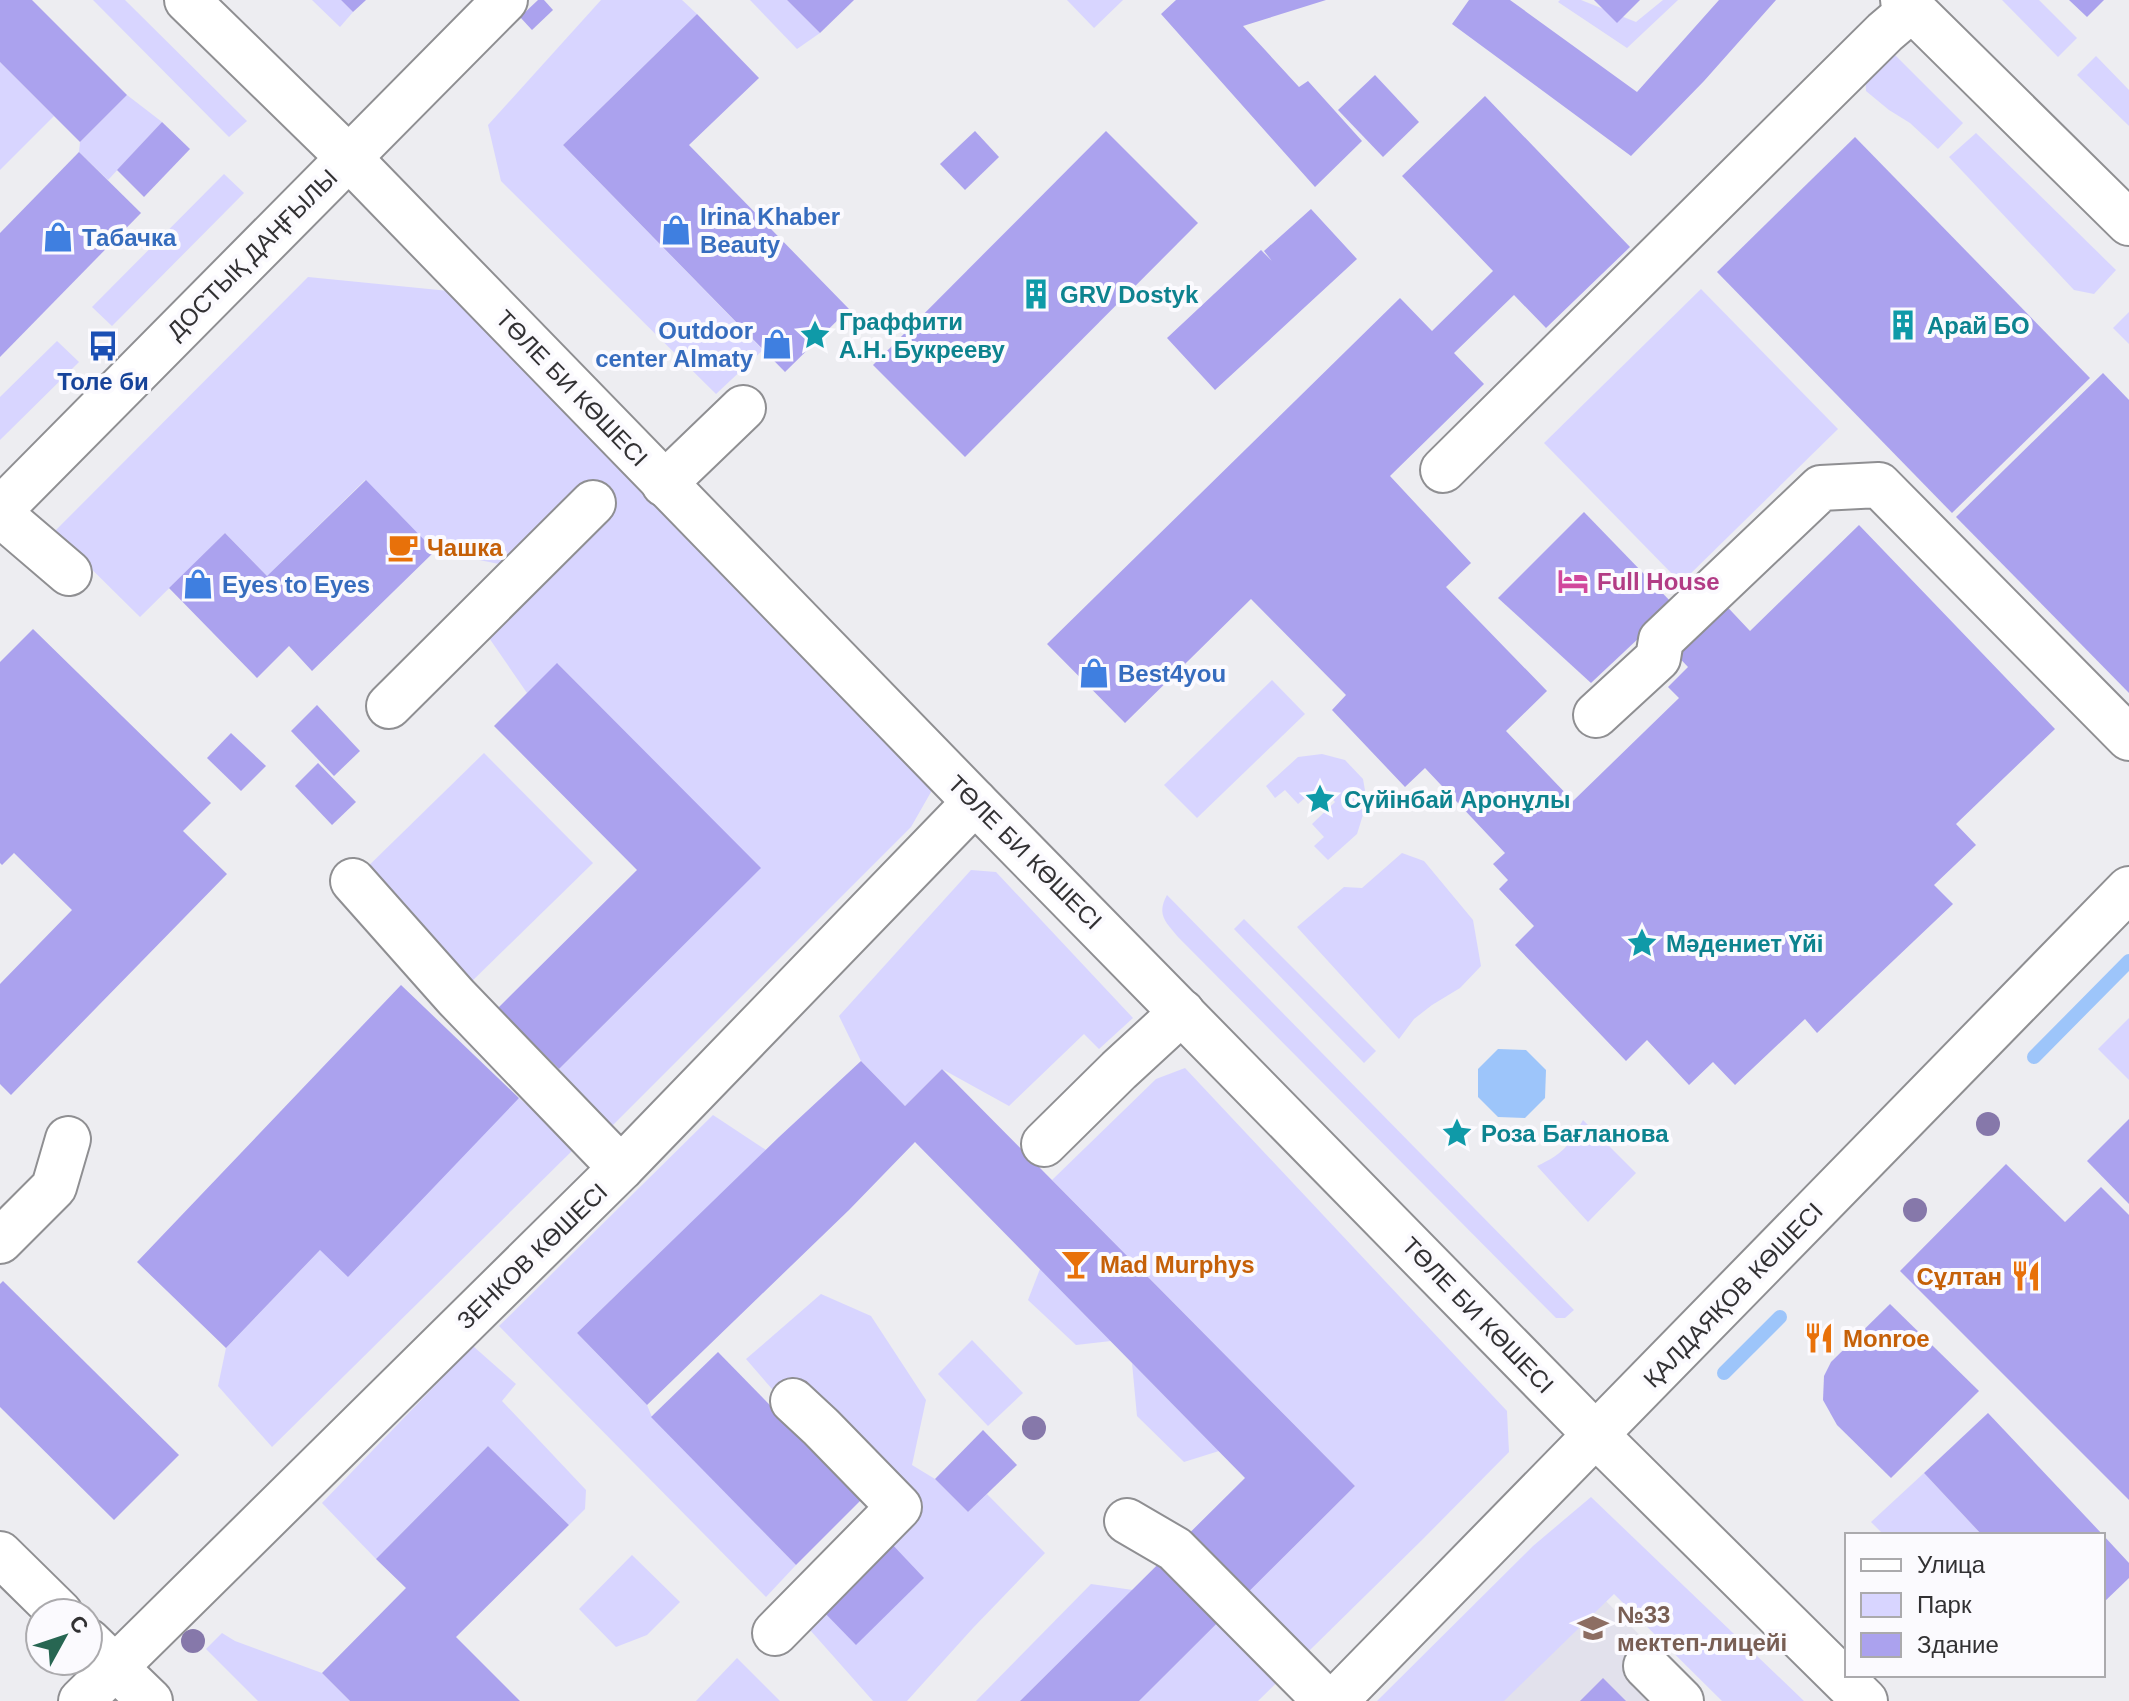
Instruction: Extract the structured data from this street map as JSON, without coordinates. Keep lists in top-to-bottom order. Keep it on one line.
{"streets":{"main road":["ДОСТЫҚ ДАҢҒЫЛЫ","ТӨЛЕ БИ КӨШЕСІ","ЗЕНКОВ КӨШЕСІ","ҚАЛДАЯҚОВ КӨШЕСІ"]},"crossings":[["ДОСТЫҚ ДАҢҒЫЛЫ","ТӨЛЕ БИ КӨШЕСІ"],["ТӨЛЕ БИ КӨШЕСІ","ЗЕНКОВ КӨШЕСІ"],["ТӨЛЕ БИ КӨШЕСІ","ҚАЛДАЯҚОВ КӨШЕСІ"]],"places":{"shop":["Irina Khaber Beauty","Табачка","Outdoor center Almaty","Eyes to Eyes","Best4you"],"building":["GRV Dostyk","Арай БО"],"place":["Граффити А.Н. Букрееву","Сүйінбай Аронұлы","Мәдениет Үйі","Роза Бағланова"],"bus stop":["Толе би"],"cafe":["Чашка"],"hotel":["Full House"],"bar":["Mad Murphys"],"restaurant":["Сұлтан","Monroe"],"school or university":["№33 мектеп-лицейі"]},"legend":["Улица","Парк","Здание"],"north":"top right"}
